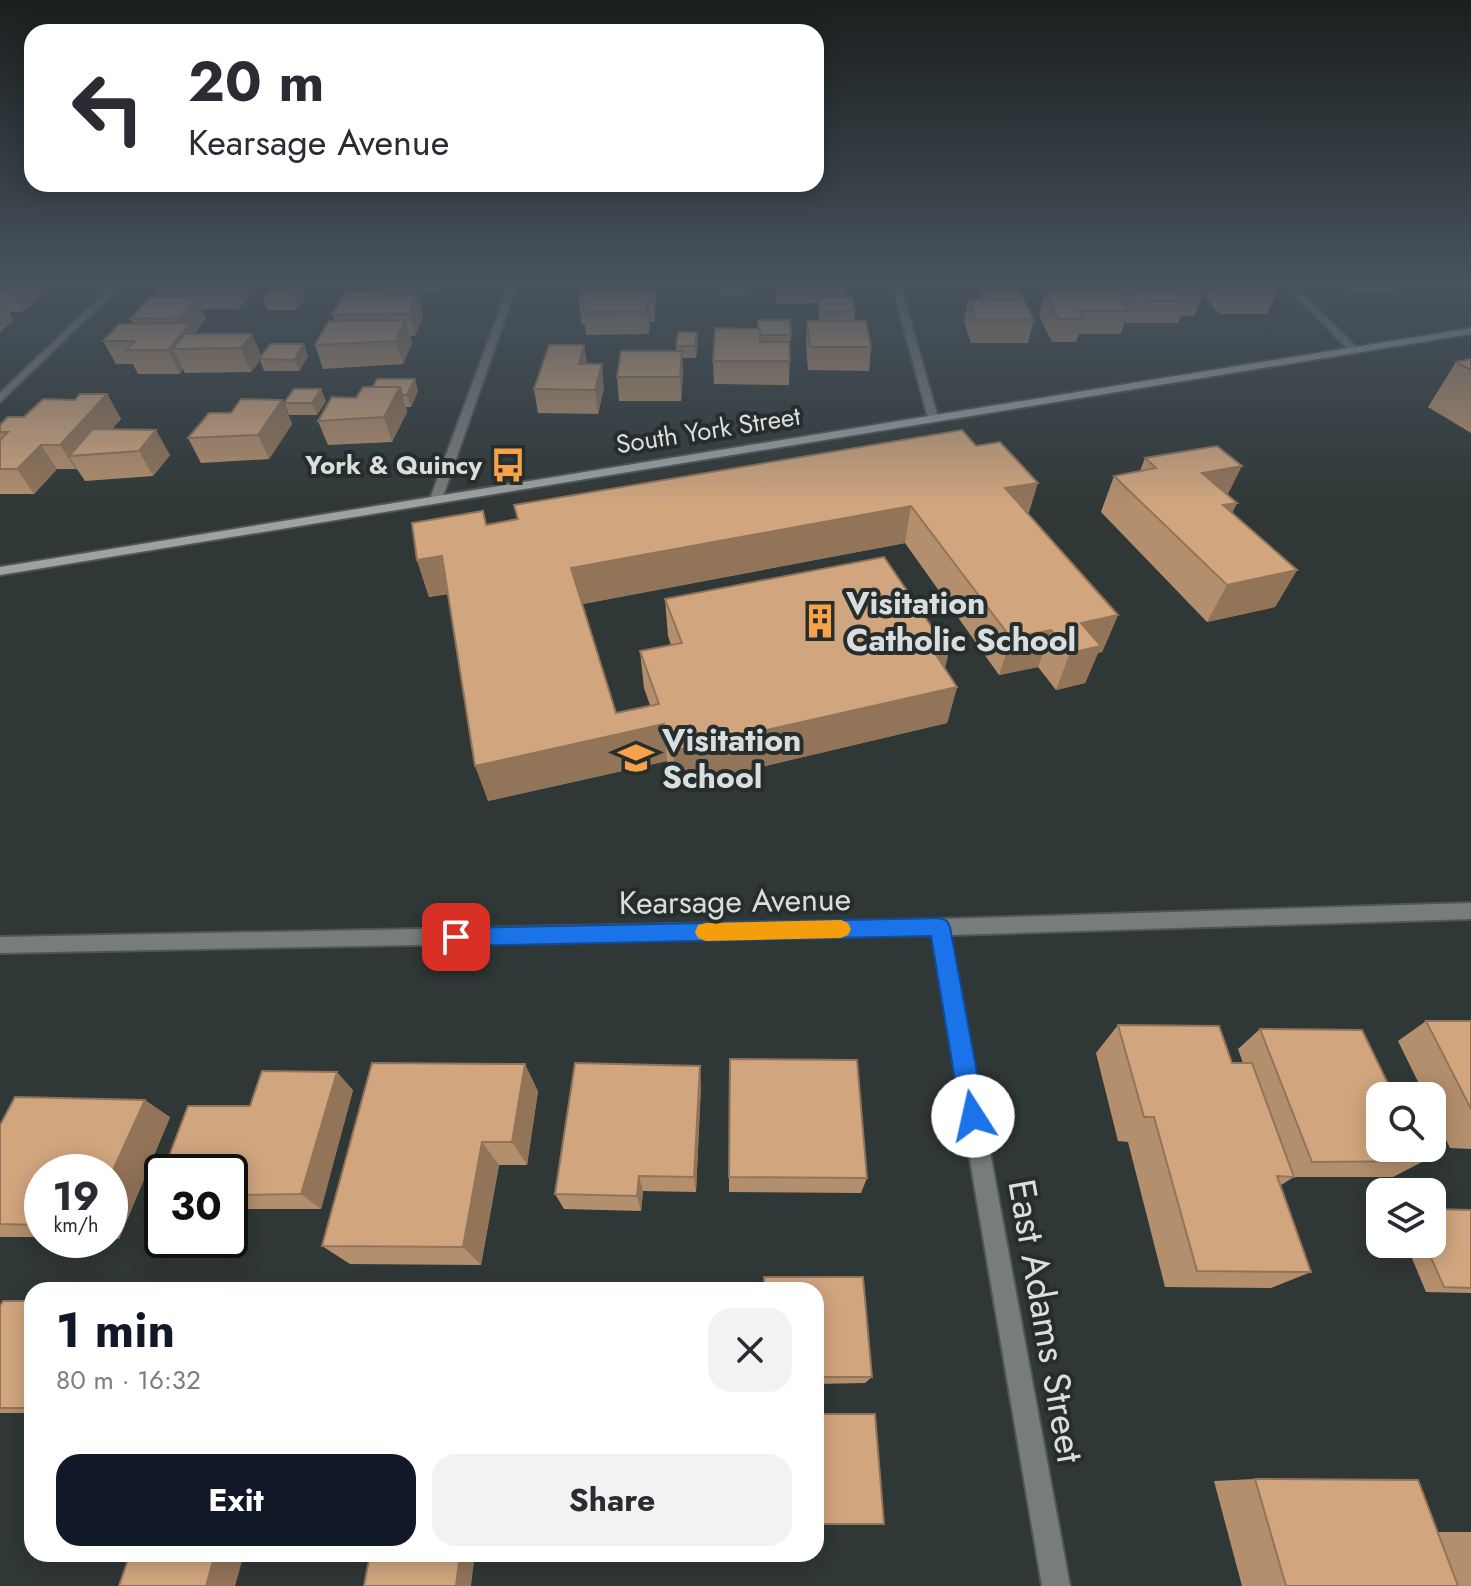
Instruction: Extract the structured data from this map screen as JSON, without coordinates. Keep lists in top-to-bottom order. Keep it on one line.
{"streets":{"main road":["South York Street"],"street":["Kearsage Avenue","East Adams Street"]},"crossings":[["Kearsage Avenue","East Adams Street"]],"places":{"bus stop":["York & Quincy"],"building":["Visitation Catholic School"],"school or university":["Visitation School"]},"page":{"turn":["20 m","Kearsage Avenue"],"speed":"19 km/h","limit":"30","heading":["1 min","80 m · 16:32"],"buttons":["Exit","Share"]}}
